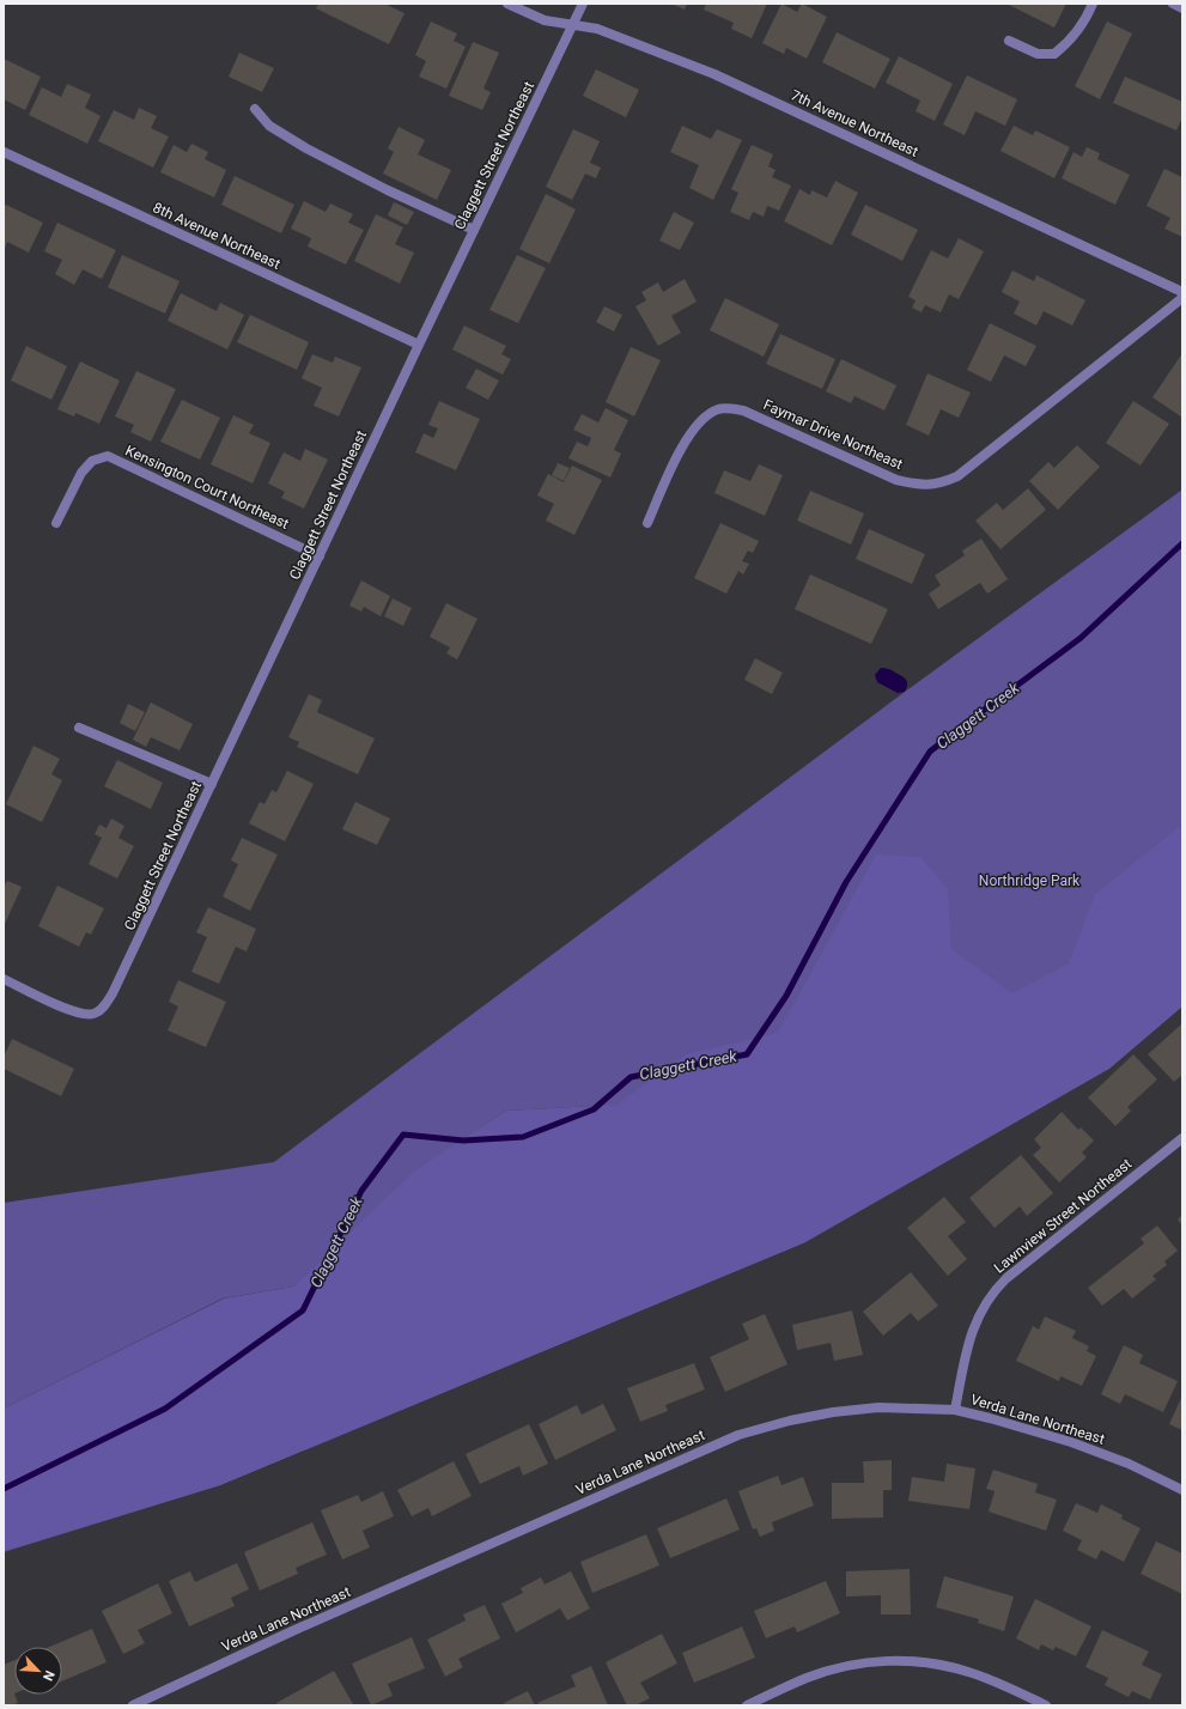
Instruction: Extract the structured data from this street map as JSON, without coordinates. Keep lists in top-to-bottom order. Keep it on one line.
{"streets":{"street":["7th Avenue Northeast","Claggett Street Northeast","8th Avenue Northeast","Faymar Drive Northeast","Kensington Court Northeast","Lawnview Street Northeast","Verda Lane Northeast"]},"crossings":[["7th Avenue Northeast","Claggett Street Northeast"],["Claggett Street Northeast","8th Avenue Northeast"],["Claggett Street Northeast","Kensington Court Northeast"],["Lawnview Street Northeast","Verda Lane Northeast"]],"water":["Claggett Creek"],"parks":["Northridge Park"],"north":"bottom right"}
